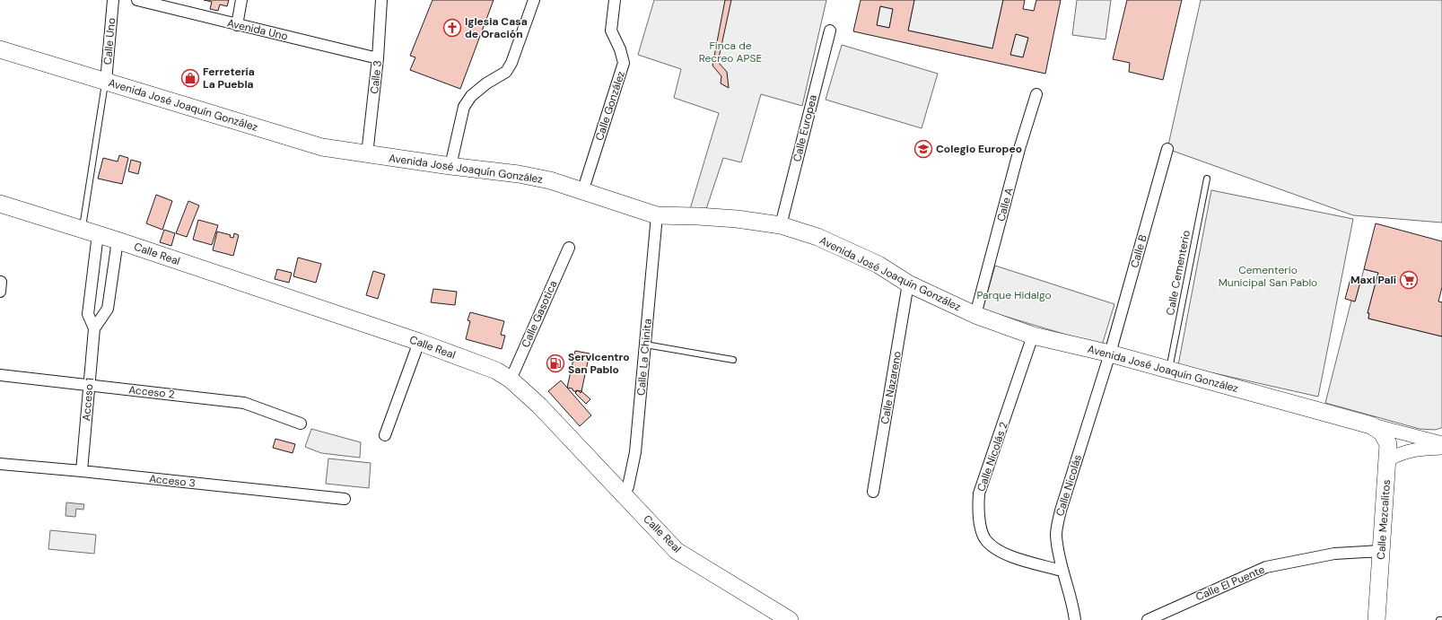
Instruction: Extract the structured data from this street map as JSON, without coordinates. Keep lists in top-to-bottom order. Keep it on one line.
{"streets":{"main road":["Avenida José Joaquín González","Calle Real","Calle Mezcalitos"],"street":["Avenida Uno","Calle Uno","Calle 3","Calle González","Calle Europea","Calle A","Calle B","Calle Gasotica","Calle La Chinita","Calle Nazareno","Acceso 2","Acceso 1","Calle Nicolás 2","Acceso 3","Calle Nicolás","Calle El Puente"],"lane":["Calle Cementerio"]},"crossings":[["Avenida Uno","Calle 3"],["Calle Uno","Avenida José Joaquín González"],["Calle 3","Avenida José Joaquín González"],["Avenida José Joaquín González","Calle González"],["Avenida José Joaquín González","Calle Europea"],["Avenida José Joaquín González","Calle A"],["Avenida José Joaquín González","Calle B"],["Avenida José Joaquín González","Calle Cementerio"],["Avenida José Joaquín González","Calle La Chinita"],["Avenida José Joaquín González","Calle Nazareno"],["Avenida José Joaquín González","Calle Nicolás 2"],["Avenida José Joaquín González","Calle Nicolás"],["Avenida José Joaquín González","Calle Mezcalitos"],["Calle B","Calle Nicolás"],["Calle Real","Calle Gasotica"],["Calle Real","Calle La Chinita"],["Calle Real","Acceso 1"],["Acceso 2","Acceso 1"],["Acceso 1","Acceso 3"],["Calle Nicolás 2","Calle Nicolás"],["Calle Mezcalitos","Calle El Puente"]],"parks":["Finca de Recreo APSE","Cementerio Municipal San Pablo","Parque Hidalgo"],"places":{"church":["Iglesia Casa de Oración"],"shop":["Ferretería La Puebla"],"school or university":["Colegio Europeo"],"supermarket":["Maxi Palí"],"fuel station":["Servicentro San Pablo"]}}
